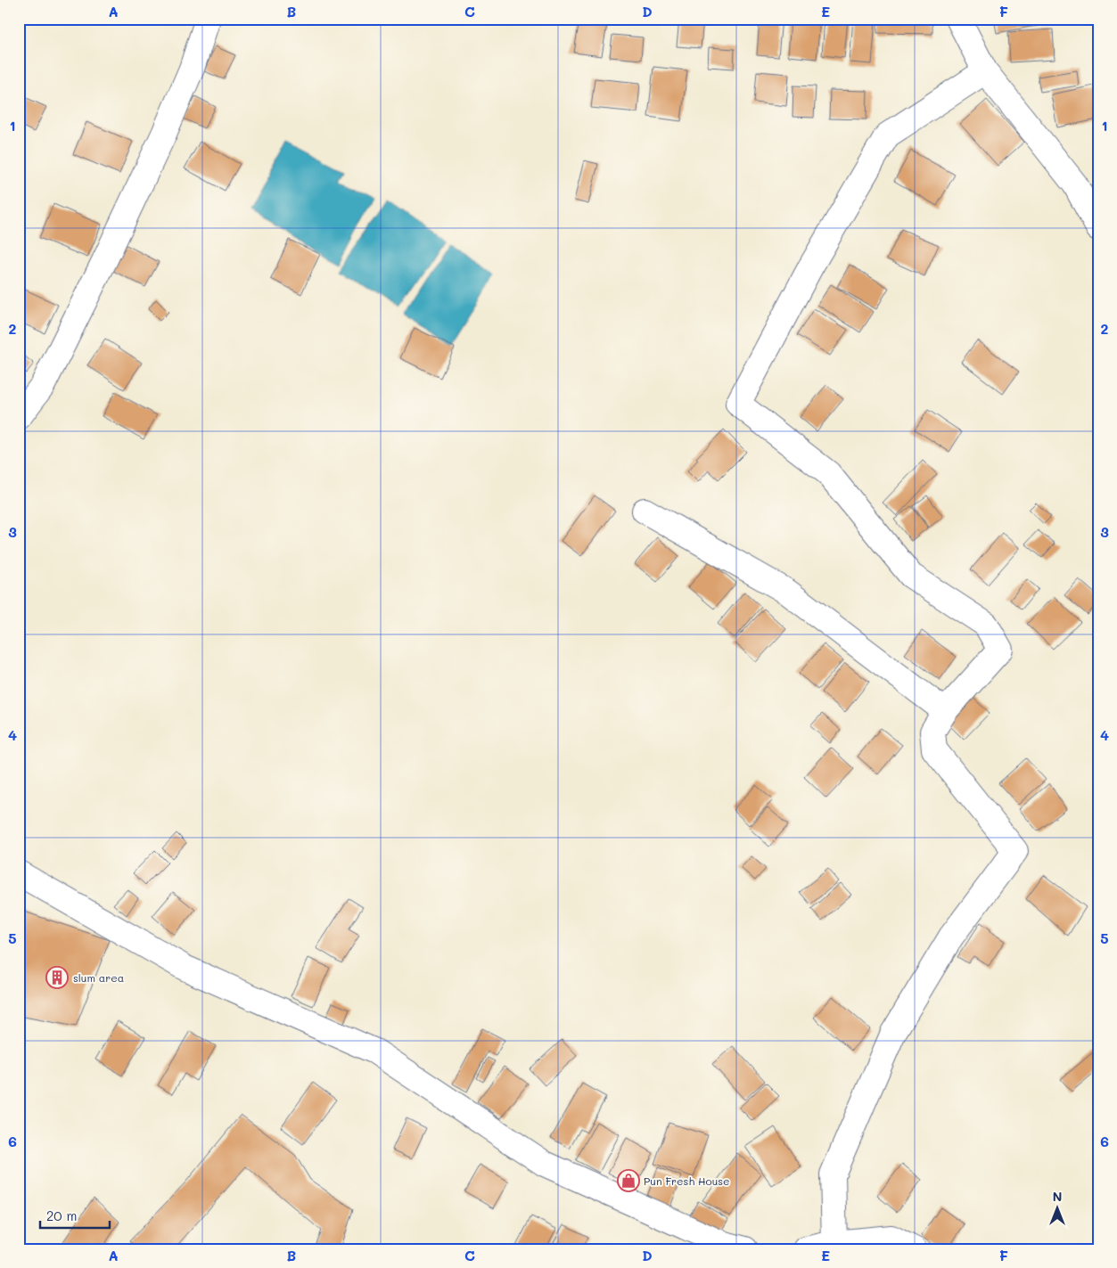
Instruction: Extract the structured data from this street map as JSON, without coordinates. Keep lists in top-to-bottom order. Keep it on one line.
{"places":{"building":["slum area"],"shop":["Pun Fresh House"]},"scale_bar":"20 m","north":"top","grid":{"columns":["A","B","C","D","E","F"],"rows":["1","2","3","4","5","6"]}}
